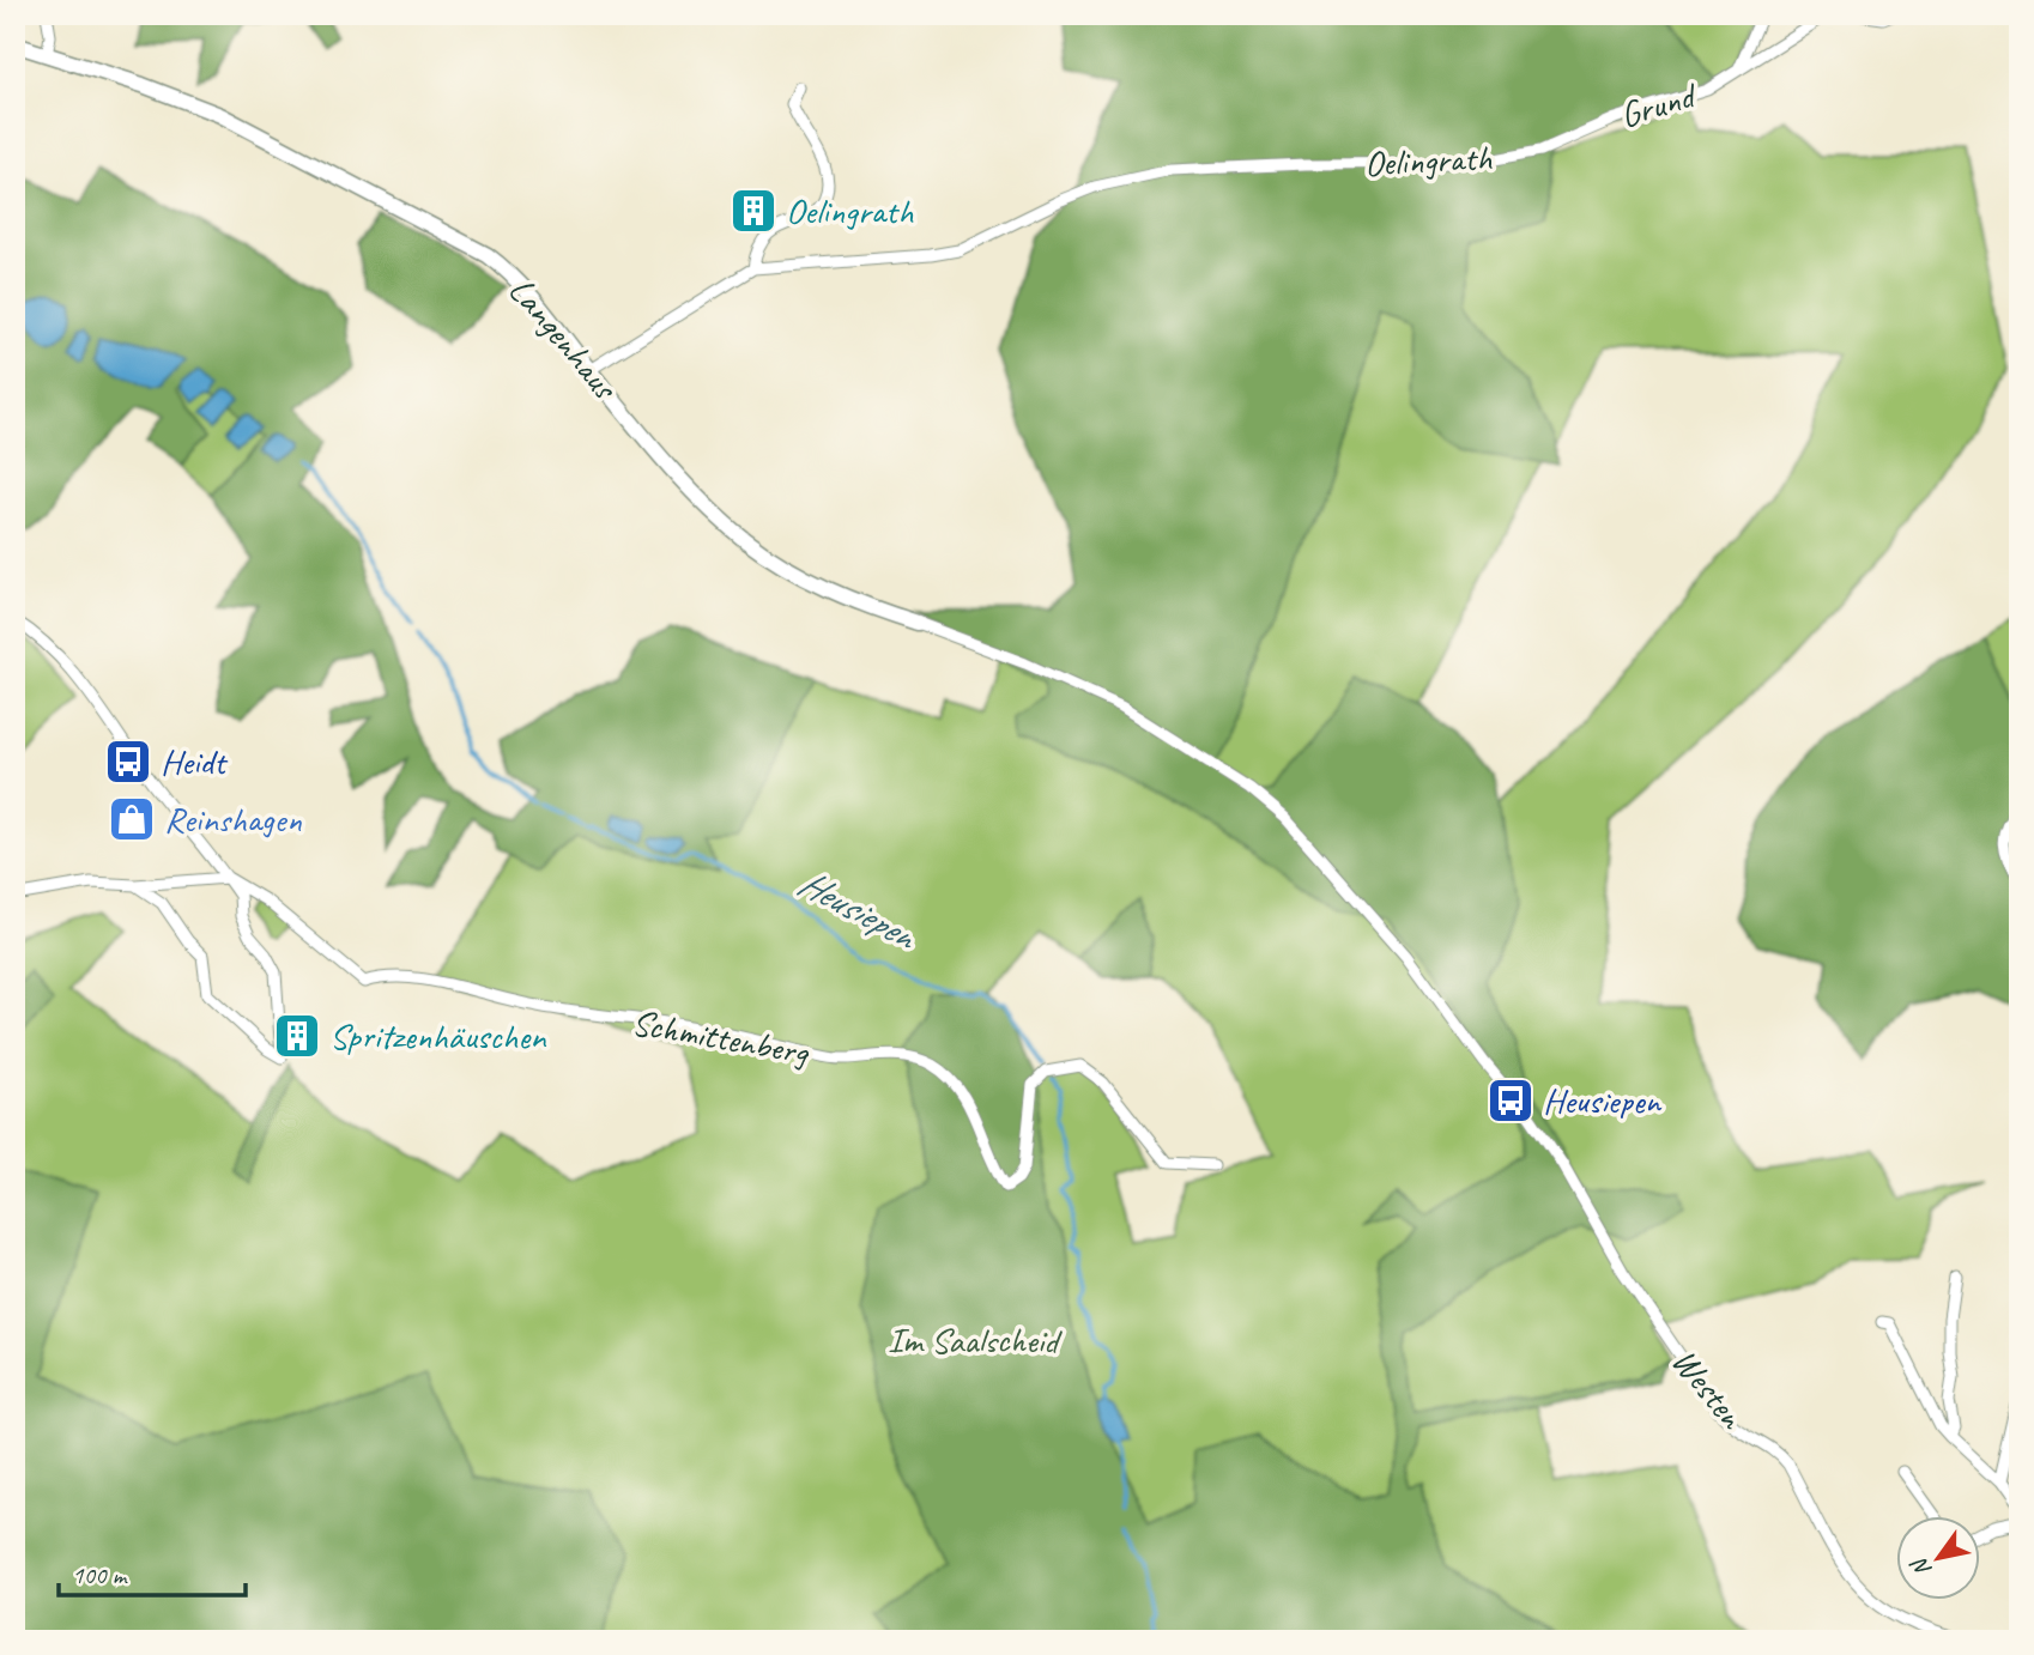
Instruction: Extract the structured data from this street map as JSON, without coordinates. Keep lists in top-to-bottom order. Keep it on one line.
{"streets":{"street":["Grund","Oelingrath","Langenhaus","Schmittenberg","Westen"]},"crossings":[["Grund","Oelingrath"],["Oelingrath","Langenhaus"],["Langenhaus","Westen"]],"water":["Heusiepen"],"parks":["Im Saalscheid"],"places":{"building":["Oelingrath","Spritzenhäuschen"],"bus stop":["Heidt","Heusiepen"],"shop":["Reinshagen"]},"scale_bar":"100 m","north":"bottom left"}
